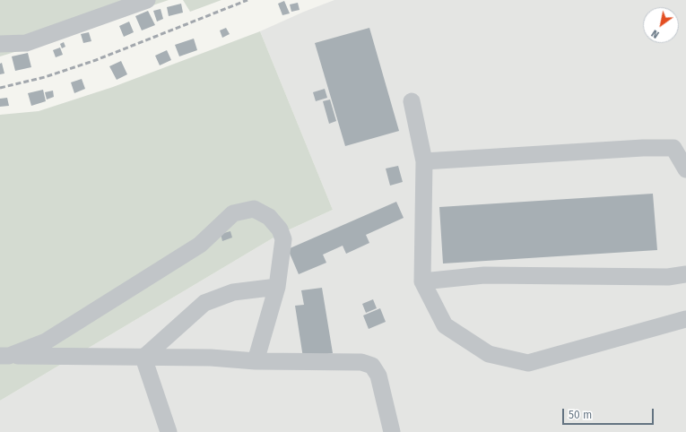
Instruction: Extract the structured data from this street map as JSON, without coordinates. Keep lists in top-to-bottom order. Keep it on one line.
{"scale_bar":"50 m","north":"bottom left"}
